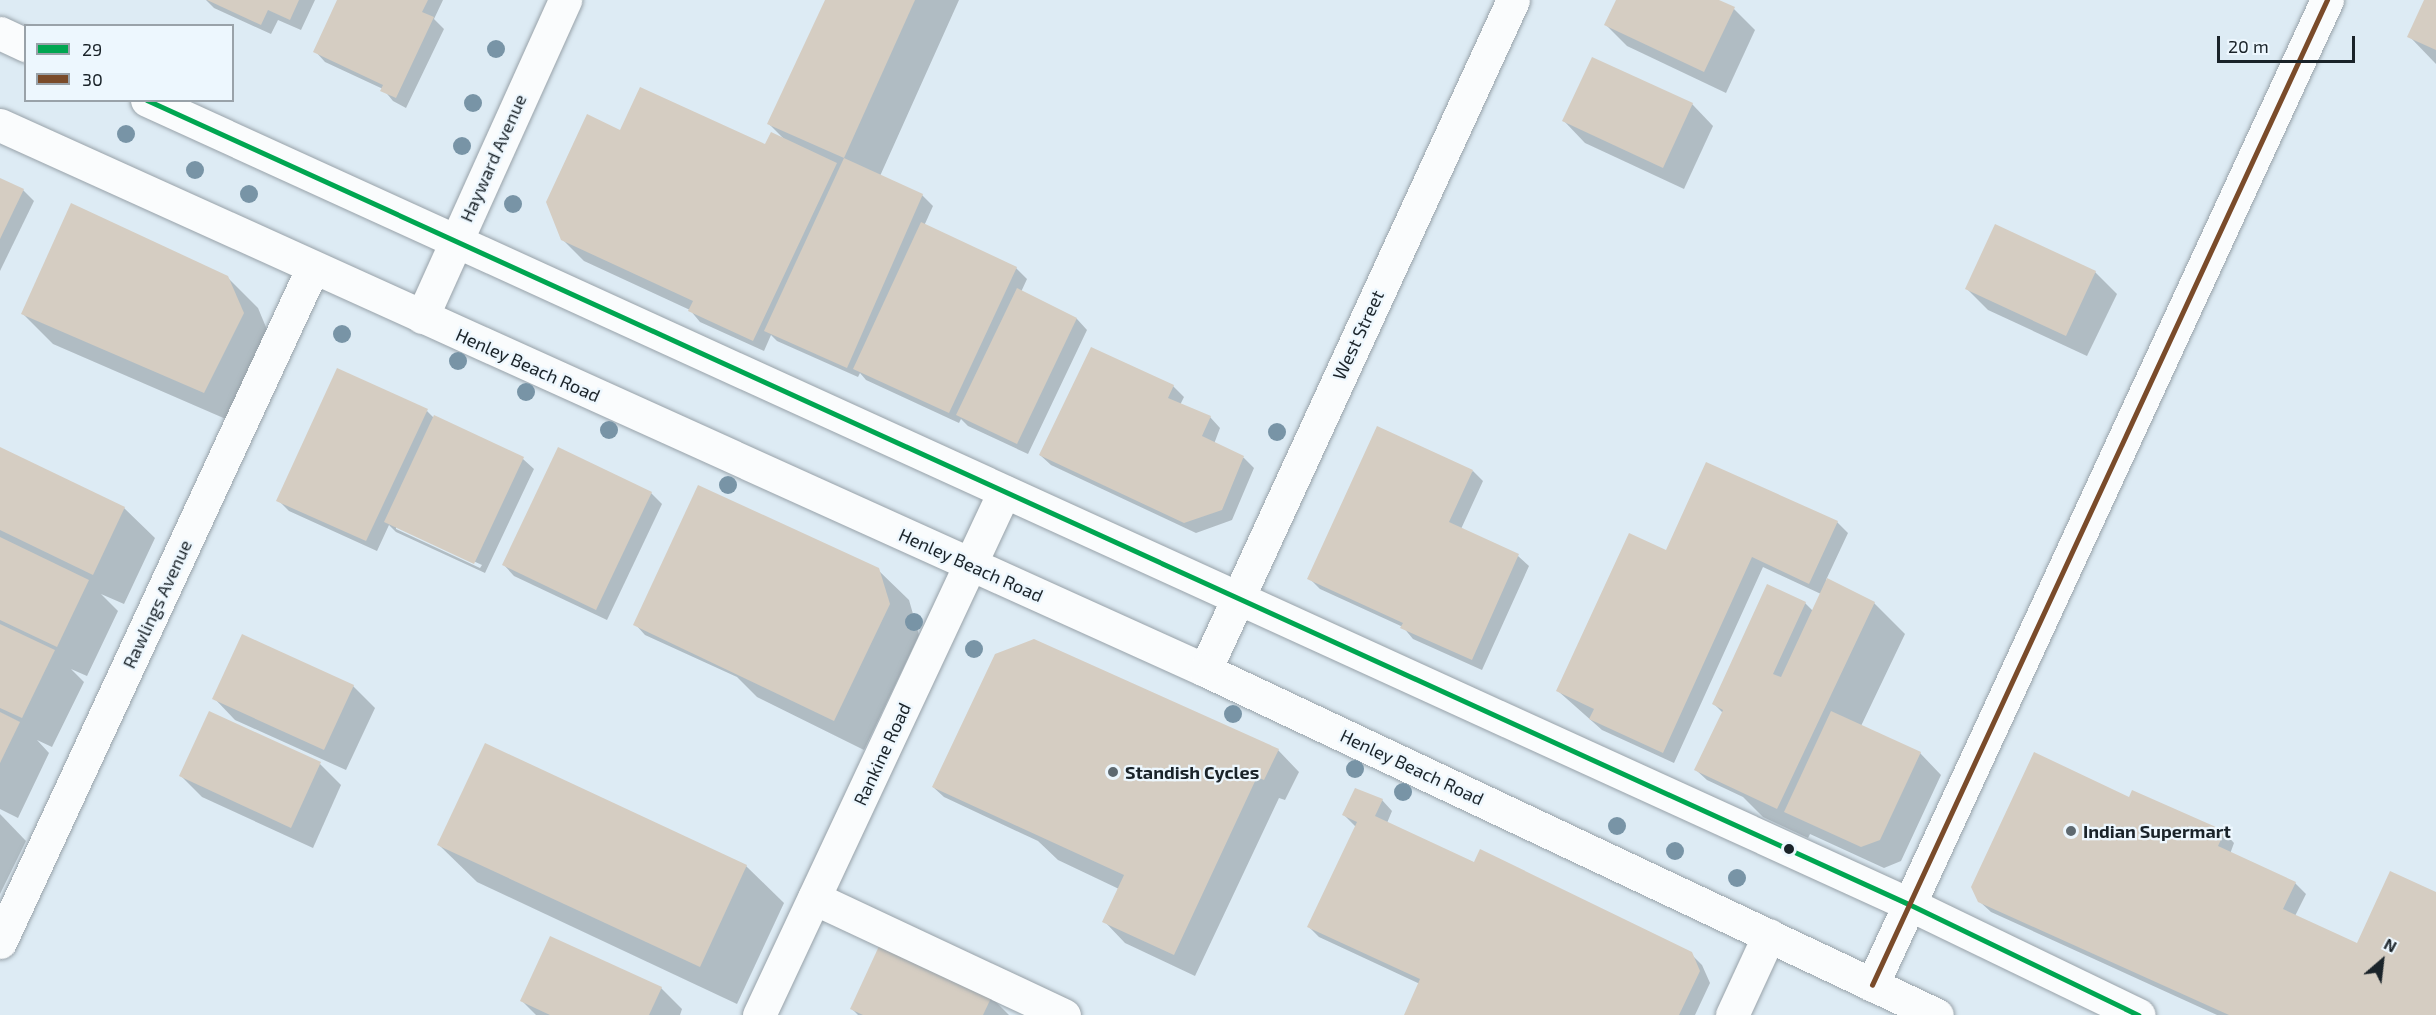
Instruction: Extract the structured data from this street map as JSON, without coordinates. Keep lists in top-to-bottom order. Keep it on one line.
{"streets":{"main road":["Hayward Avenue","West Street","Henley Beach Road","Rawlings Avenue","Rankine Road"]},"crossings":[["Hayward Avenue","Henley Beach Road"],["West Street","Henley Beach Road"],["Henley Beach Road","Rawlings Avenue"],["Henley Beach Road","Rankine Road"]],"places":["Standish Cycles","Indian Supermart"],"lines":["transit line 30","transit line 29"],"legend":["29","30"],"scale_bar":"20 m","north":"top right"}
